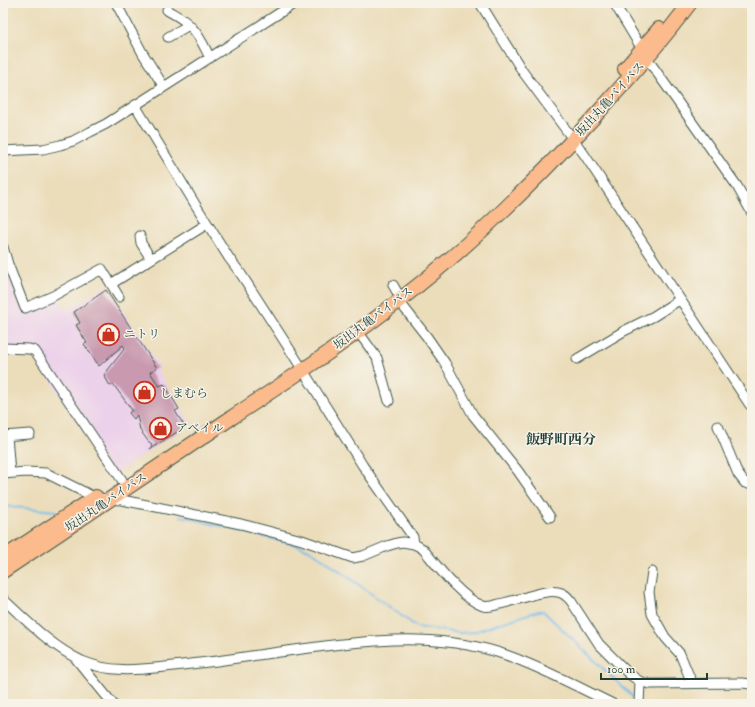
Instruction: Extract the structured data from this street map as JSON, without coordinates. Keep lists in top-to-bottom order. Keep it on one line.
{"streets":{"highway":["坂出丸亀バイパス"]},"districts":["飯野町西分"],"places":{"shop":["ニトリ","しまむら","アベイル"]},"scale_bar":"100 m"}
